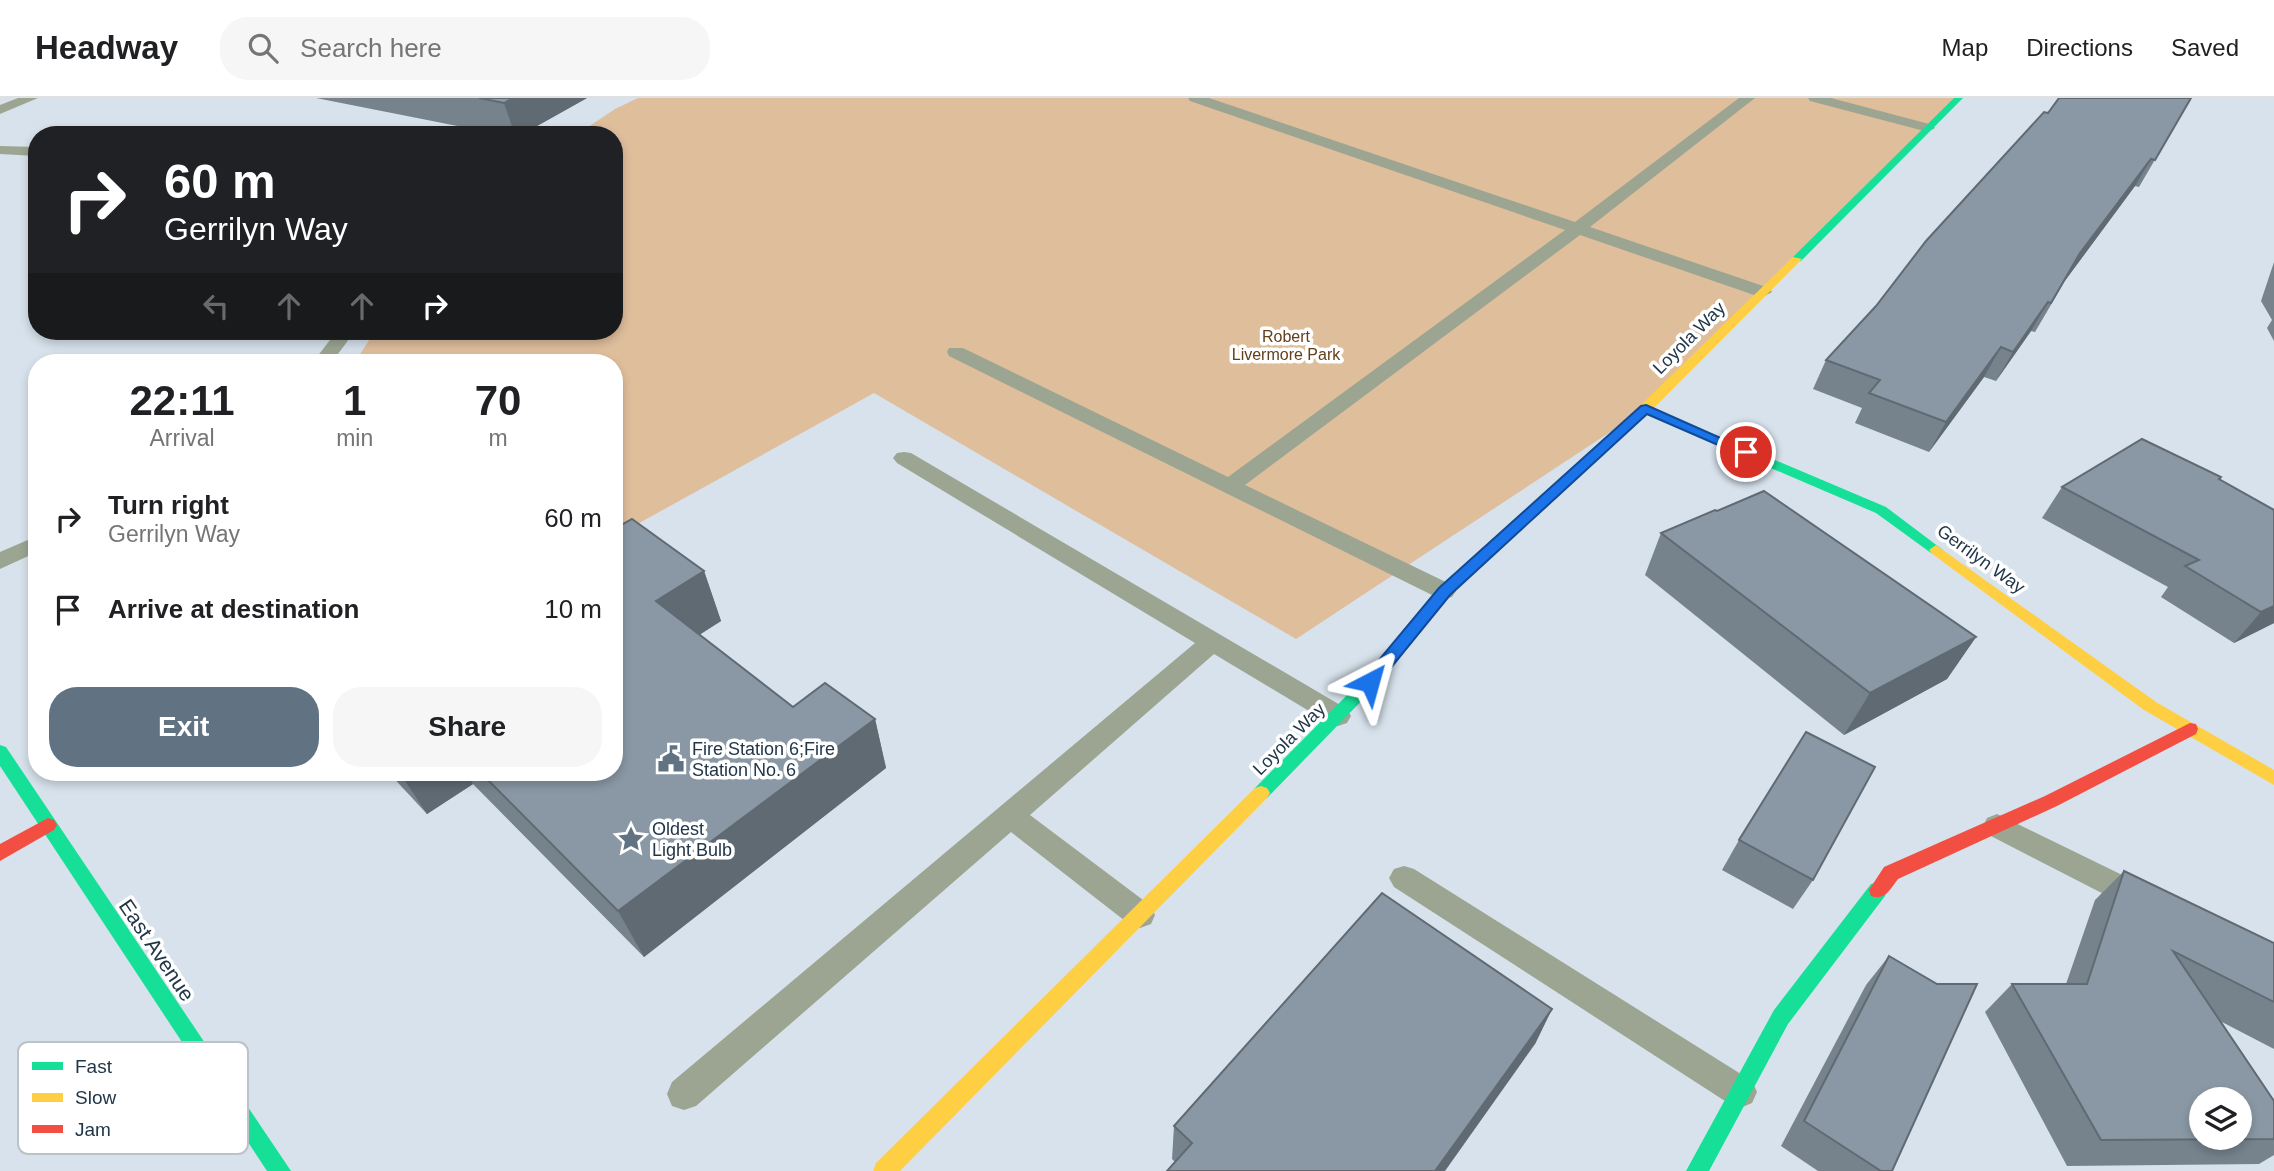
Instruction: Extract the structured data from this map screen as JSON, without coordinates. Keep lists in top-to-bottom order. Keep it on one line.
{"streets":{"street":["Loyola Way","Gerrilyn Way","East Avenue"]},"crossings":[["Loyola Way","Gerrilyn Way"]],"parks":["Robert Livermore Park"],"places":{"public building":["Fire Station 6;Fire Station No. 6"],"place":["Oldest Light Bulb"]},"legend":["Fast","Slow","Jam"],"page":{"header":"Headway","search":"Search here","nav":["Map","Directions","Saved"],"turn":["60 m","Gerrilyn Way"],"eta":["22:11","Arrival","1","min","70","m"],"list":[{"name":"Turn right","note":"Gerrilyn Way","value":"60 m"},{"name":"Arrive at destination","value":"10 m"}],"buttons":["Exit","Share"]}}
